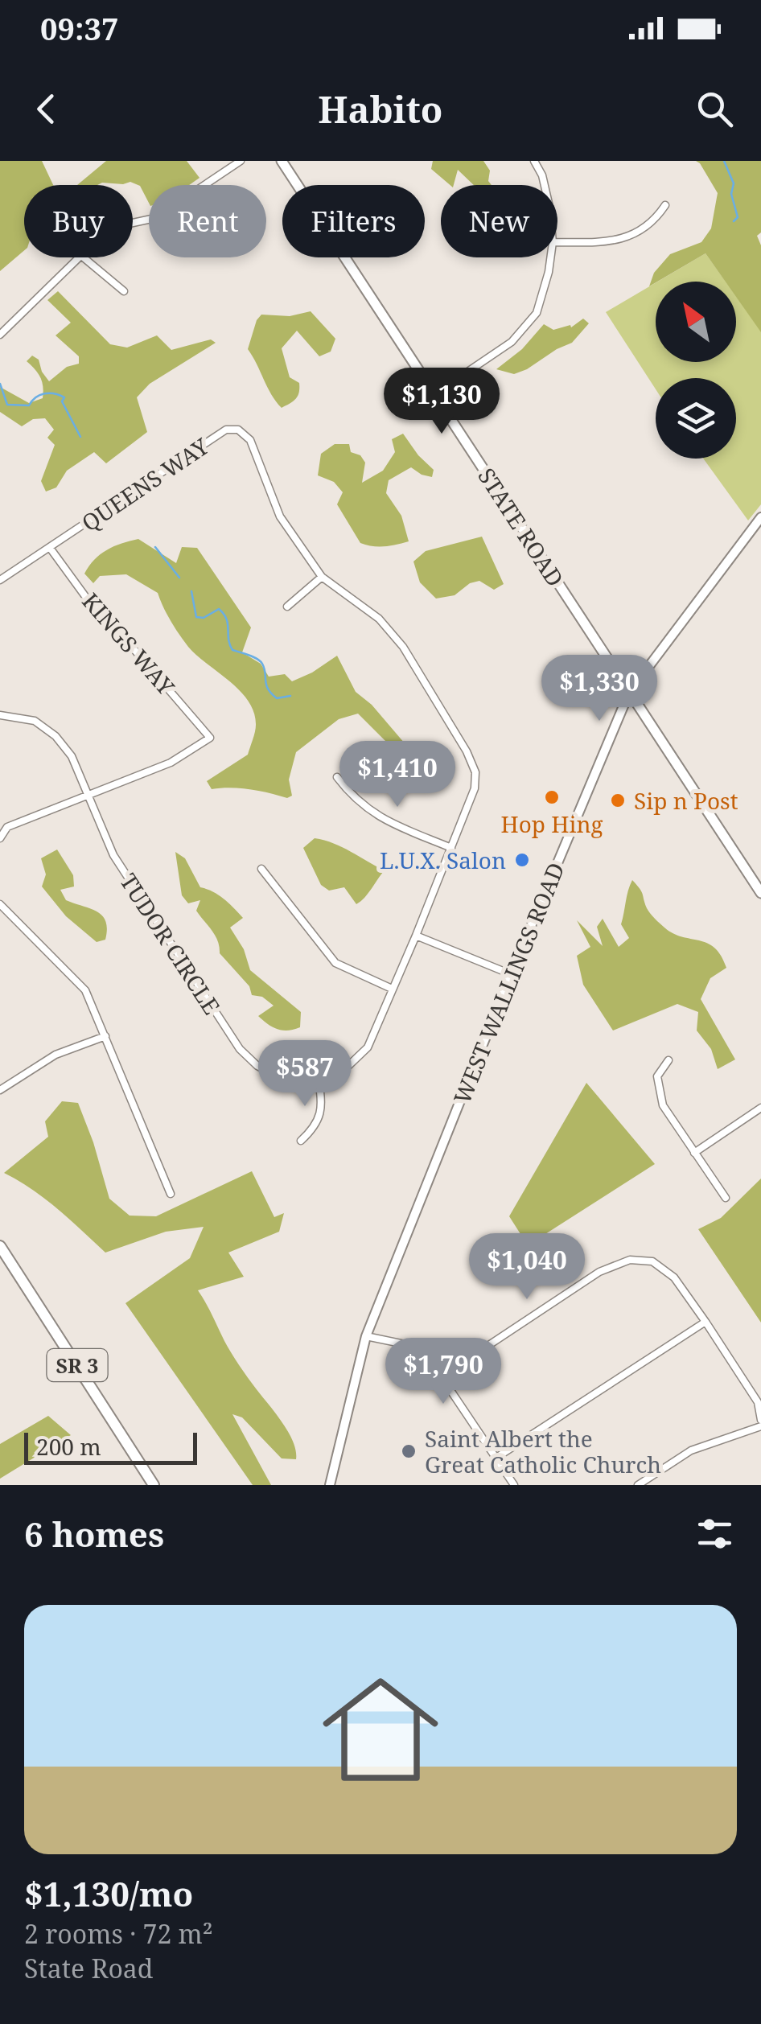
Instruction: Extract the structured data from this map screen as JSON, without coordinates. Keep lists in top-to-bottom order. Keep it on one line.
{"streets":{"main road":["STATE ROAD","SR 3"],"street":["QUEENS WAY","KINGS WAY","TUDOR CIRCLE","WEST WALLINGS ROAD"]},"crossings":[["QUEENS WAY","KINGS WAY"],["STATE ROAD","WEST WALLINGS ROAD"],["KINGS WAY","TUDOR CIRCLE"]],"places":["Hop Hing","Sip n Post","L.U.X. Salon","Saint Albert the Great Catholic Church"],"scale_bar":"200 m","north":"top left","page":{"status":"09:37","header":"Habito","chip":["Buy","Rent","Filters","New"],"price":["$1,130","$1,330","$1,410","$587","$1,040","$1,790"],"scale":"200 m","heading":"6 homes","list":[{"name":"$1,130/mo","note":"2 rooms · 72 m² · State Road"}]}}
